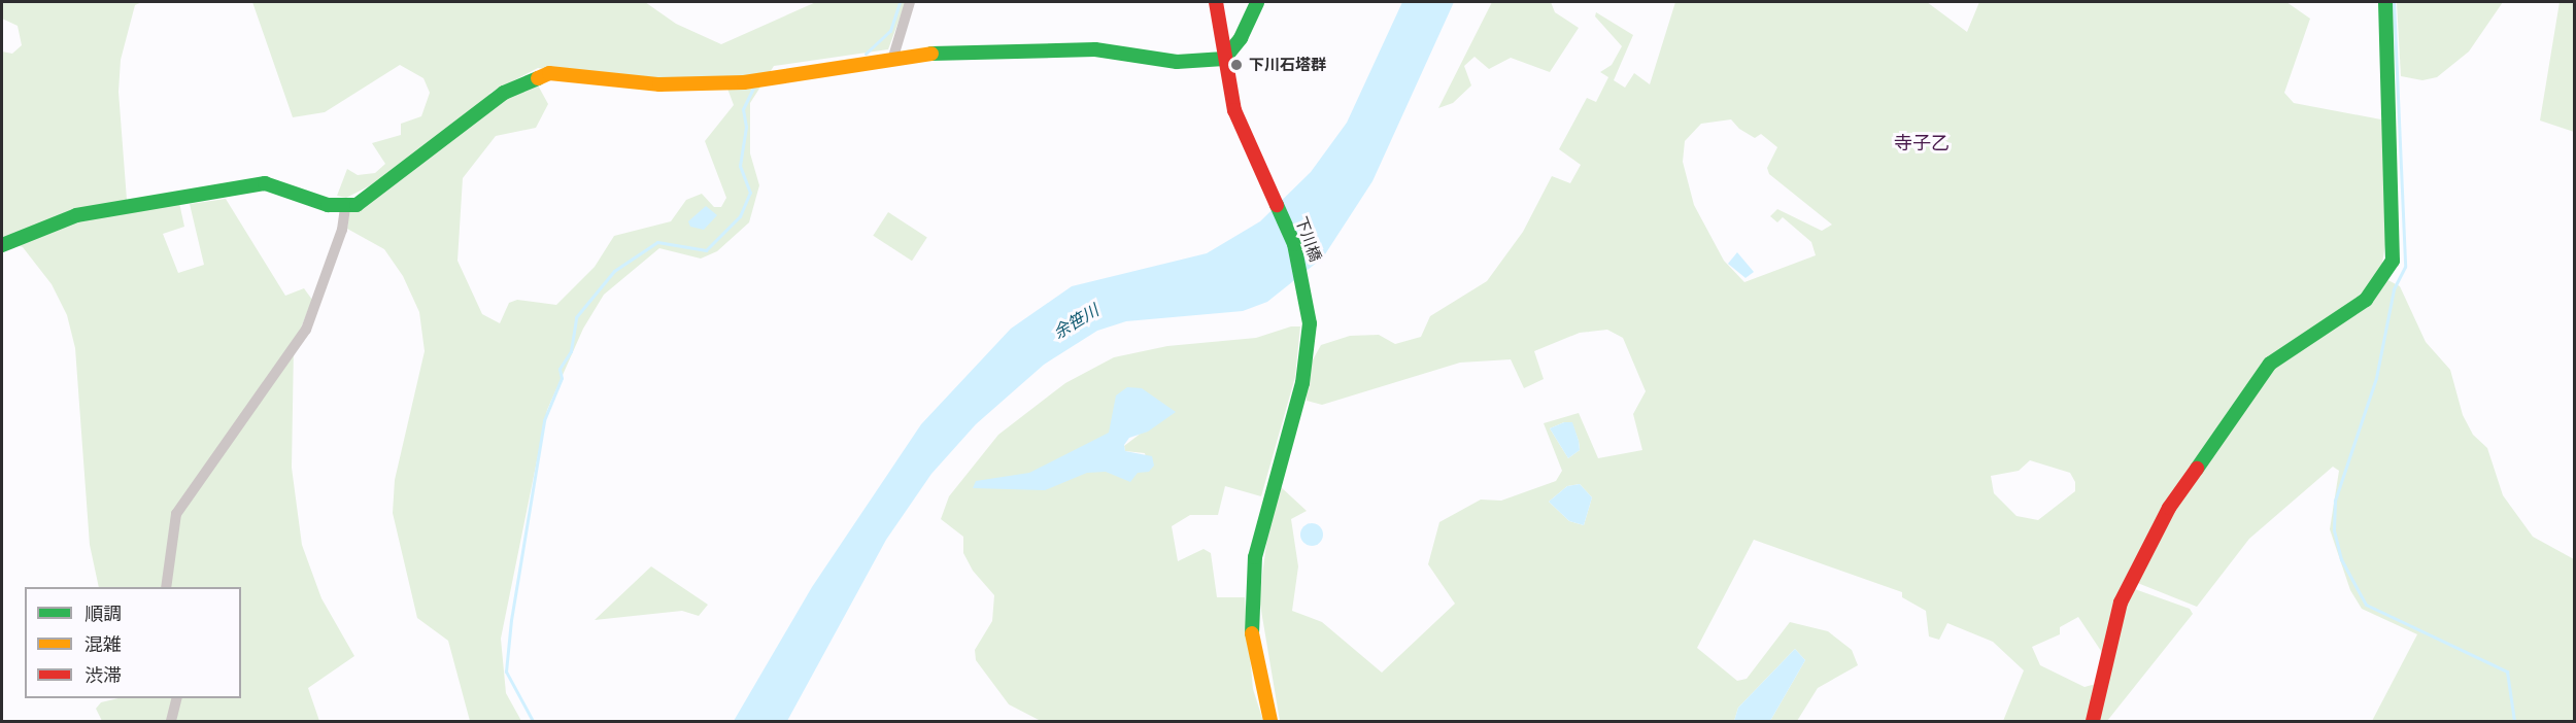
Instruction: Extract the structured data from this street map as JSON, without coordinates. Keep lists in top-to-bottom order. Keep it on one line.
{"streets":{"street":["下川橋"]},"districts":["寺子乙"],"water":["余笹川"],"places":["下川石塔群"],"legend":["順調","混雑","渋滞"]}
